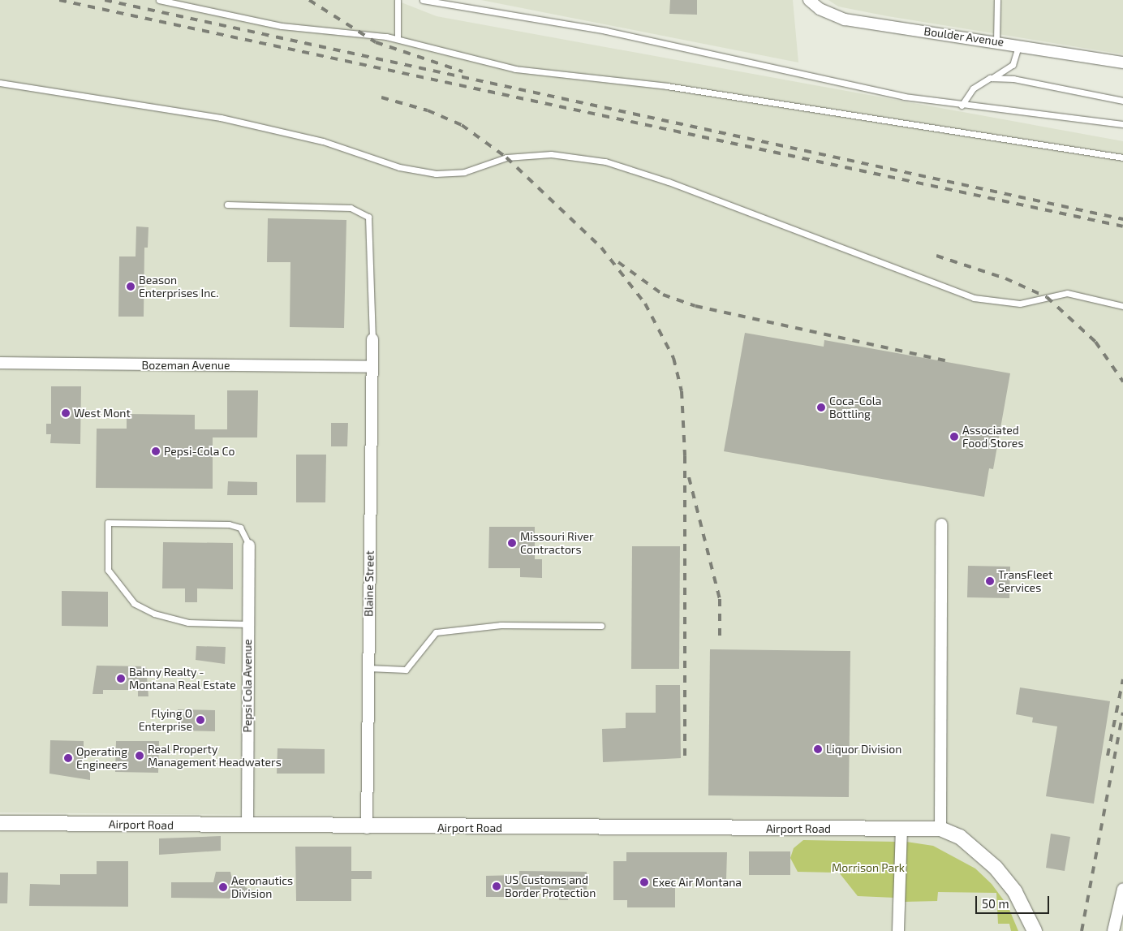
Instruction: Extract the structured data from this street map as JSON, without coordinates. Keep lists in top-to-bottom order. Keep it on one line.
{"streets":{"street":["Boulder Avenue","Bozeman Avenue","Blaine Street","Pepsi Cola Avenue","Airport Road"]},"crossings":[["Bozeman Avenue","Blaine Street"],["Blaine Street","Airport Road"],["Pepsi Cola Avenue","Airport Road"]],"parks":["Morrison Park"],"places":["Beason Enterprises Inc.","Coca-Cola Bottling","West Mont","Associated Food Stores","Pepsi-Cola Co","Missouri River Contractors","TransFleet Services","Bahny Realty - Montana Real Estate","Flying O Enterprise","Liquor Division","Real Property Management Headwaters","Operating Engineers","Exec Air Montana","US Customs and Border Protection","Aeronautics Division"],"scale_bar":"50 m"}
